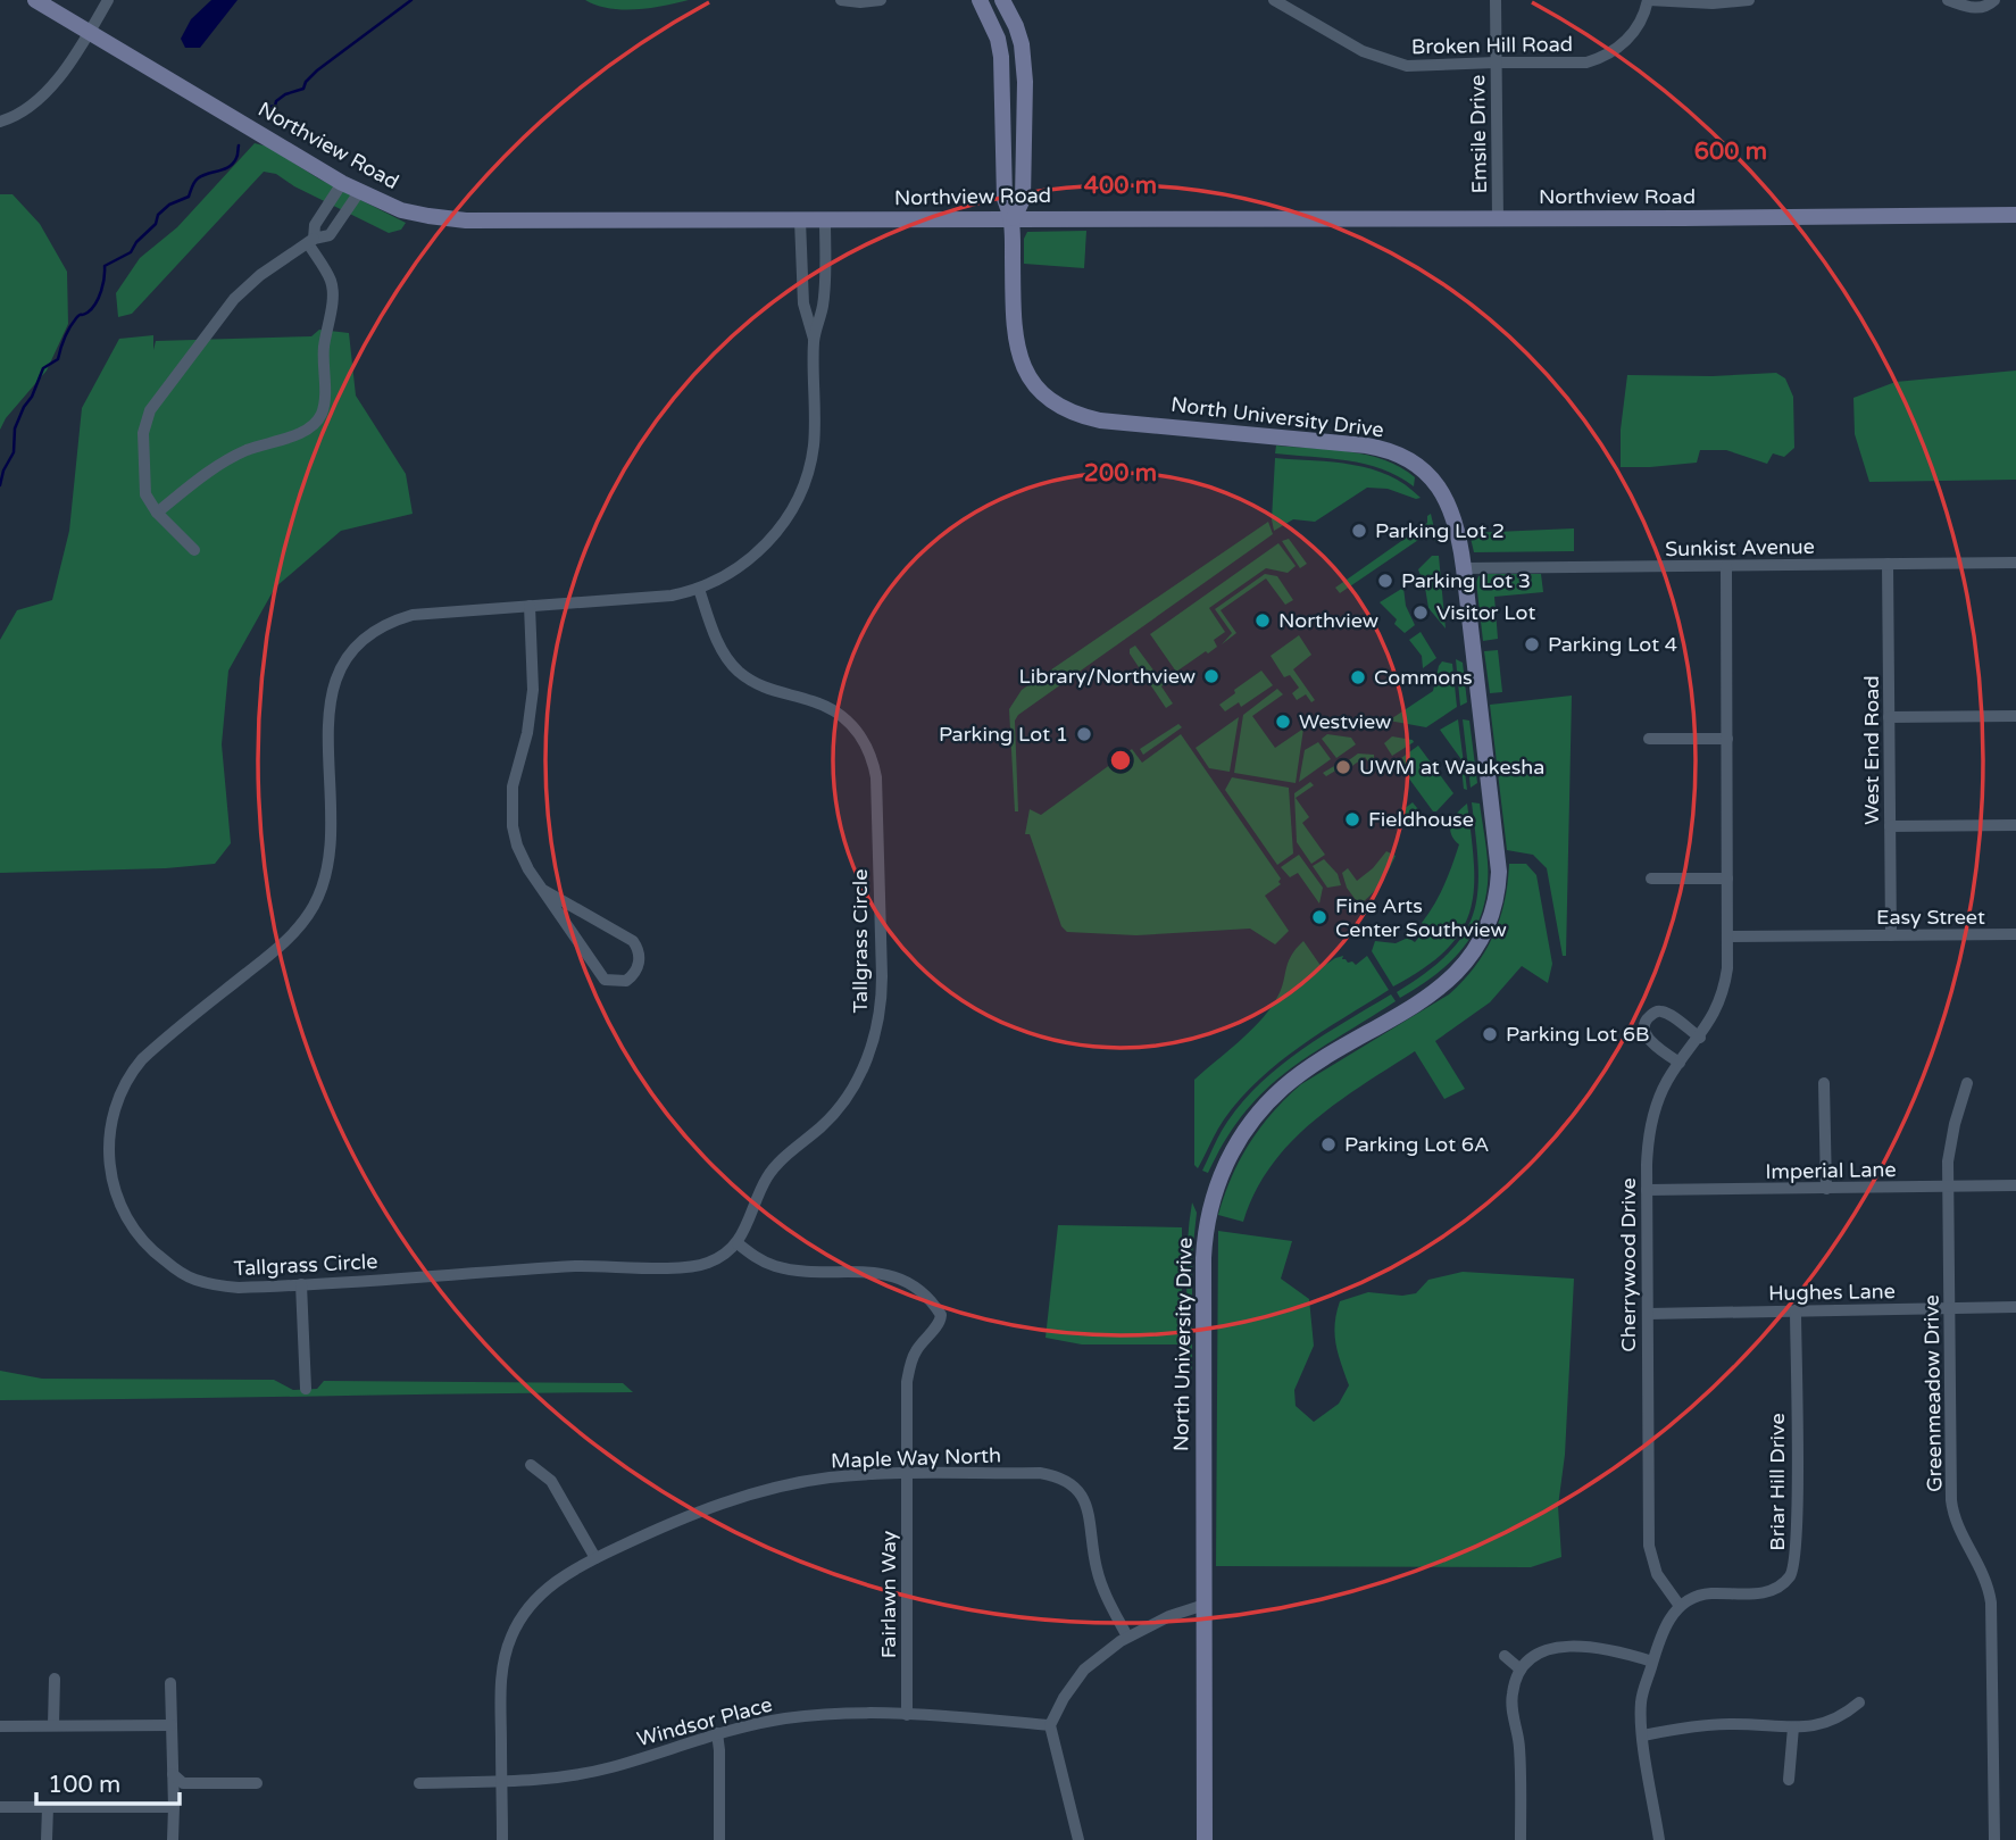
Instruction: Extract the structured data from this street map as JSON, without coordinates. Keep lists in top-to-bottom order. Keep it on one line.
{"streets":{"street":["Broken Hill Road","Emsile Drive","Northview Road","North University Drive","Sunkist Avenue","West End Road","Easy Street","Tallgrass Circle","Imperial Lane","Cherrywood Drive","Hughes Lane","Greenmeadow Drive","Maple Way North","Briar Hill Drive","Fairlawn Way","Windsor Place"]},"crossings":[["Broken Hill Road","Emsile Drive"],["Emsile Drive","Northview Road"],["Northview Road","North University Drive"],["Northview Road","Tallgrass Circle"],["North University Drive","Sunkist Avenue"],["Sunkist Avenue","West End Road"],["Sunkist Avenue","Cherrywood Drive"],["West End Road","Easy Street"],["Easy Street","Cherrywood Drive"],["Tallgrass Circle","Fairlawn Way"],["Imperial Lane","Cherrywood Drive"],["Imperial Lane","Greenmeadow Drive"],["Cherrywood Drive","Hughes Lane"],["Cherrywood Drive","Briar Hill Drive"],["Hughes Lane","Greenmeadow Drive"],["Hughes Lane","Briar Hill Drive"],["Maple Way North","Fairlawn Way"],["Maple Way North","Windsor Place"],["Fairlawn Way","Windsor Place"]],"places":["Parking Lot 2","Parking Lot 3","Visitor Lot","Northview","Parking Lot 4","Library/Northview","Commons","Westview","Parking Lot 1","UWM at Waukesha","Fieldhouse","Fine Arts Center Southview","Parking Lot 6B","Parking Lot 6A"],"scale_bar":"100 m","rings":["600 m","400 m","200 m"]}
